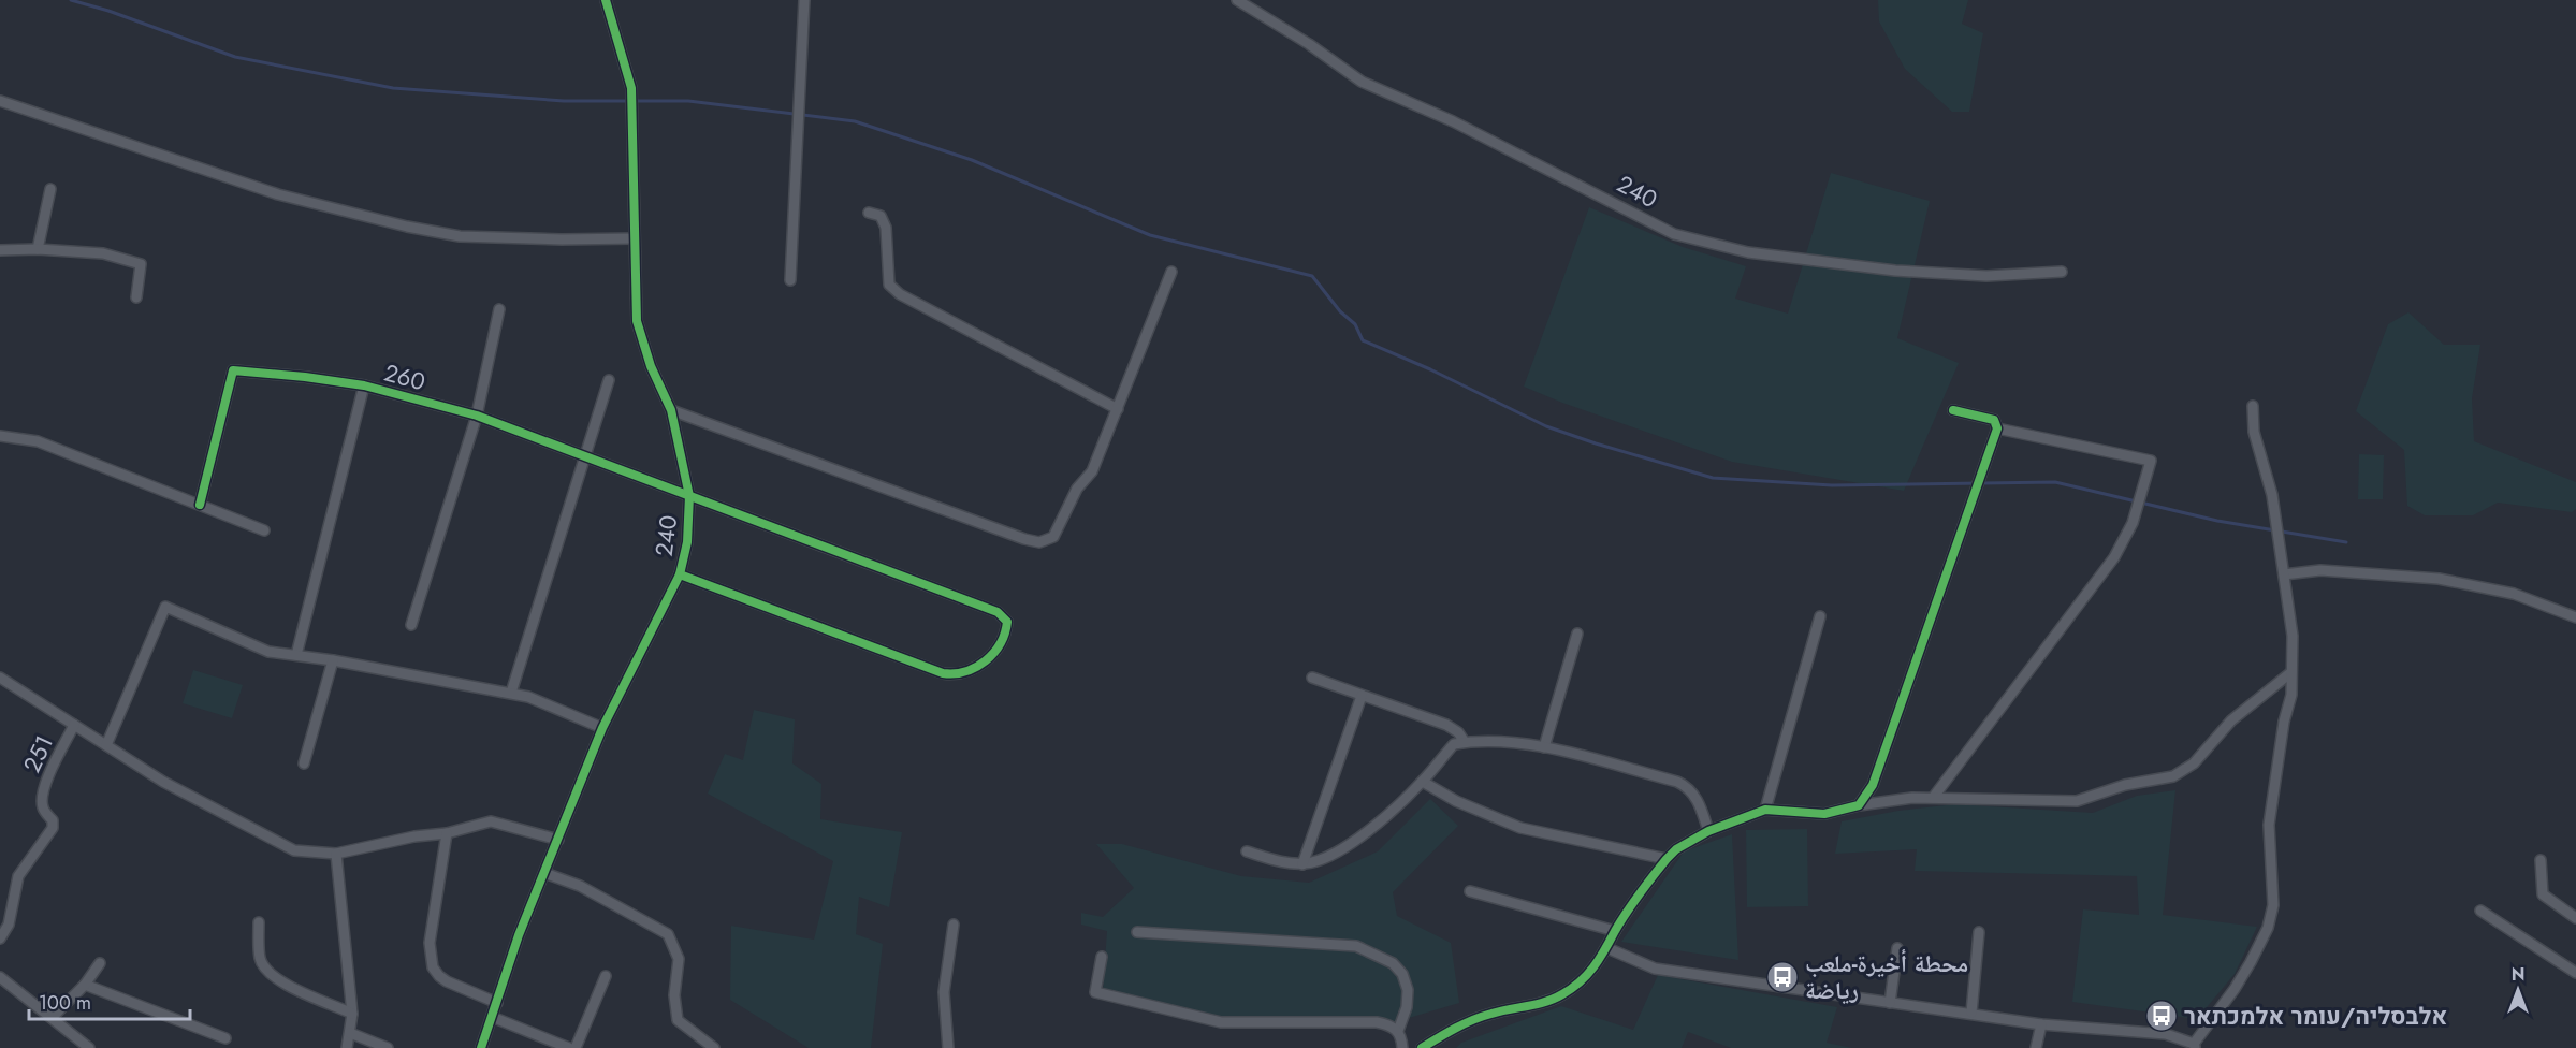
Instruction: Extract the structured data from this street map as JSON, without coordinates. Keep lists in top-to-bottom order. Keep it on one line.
{"streets":{"street":["240","260","251"]},"crossings":[["240","260"]],"places":{"bus stop":["محطة أخيرة-ملعب رياضة","אלבסליה/עומר אלמכתאר"]},"scale_bar":"100 m","north":"top"}
